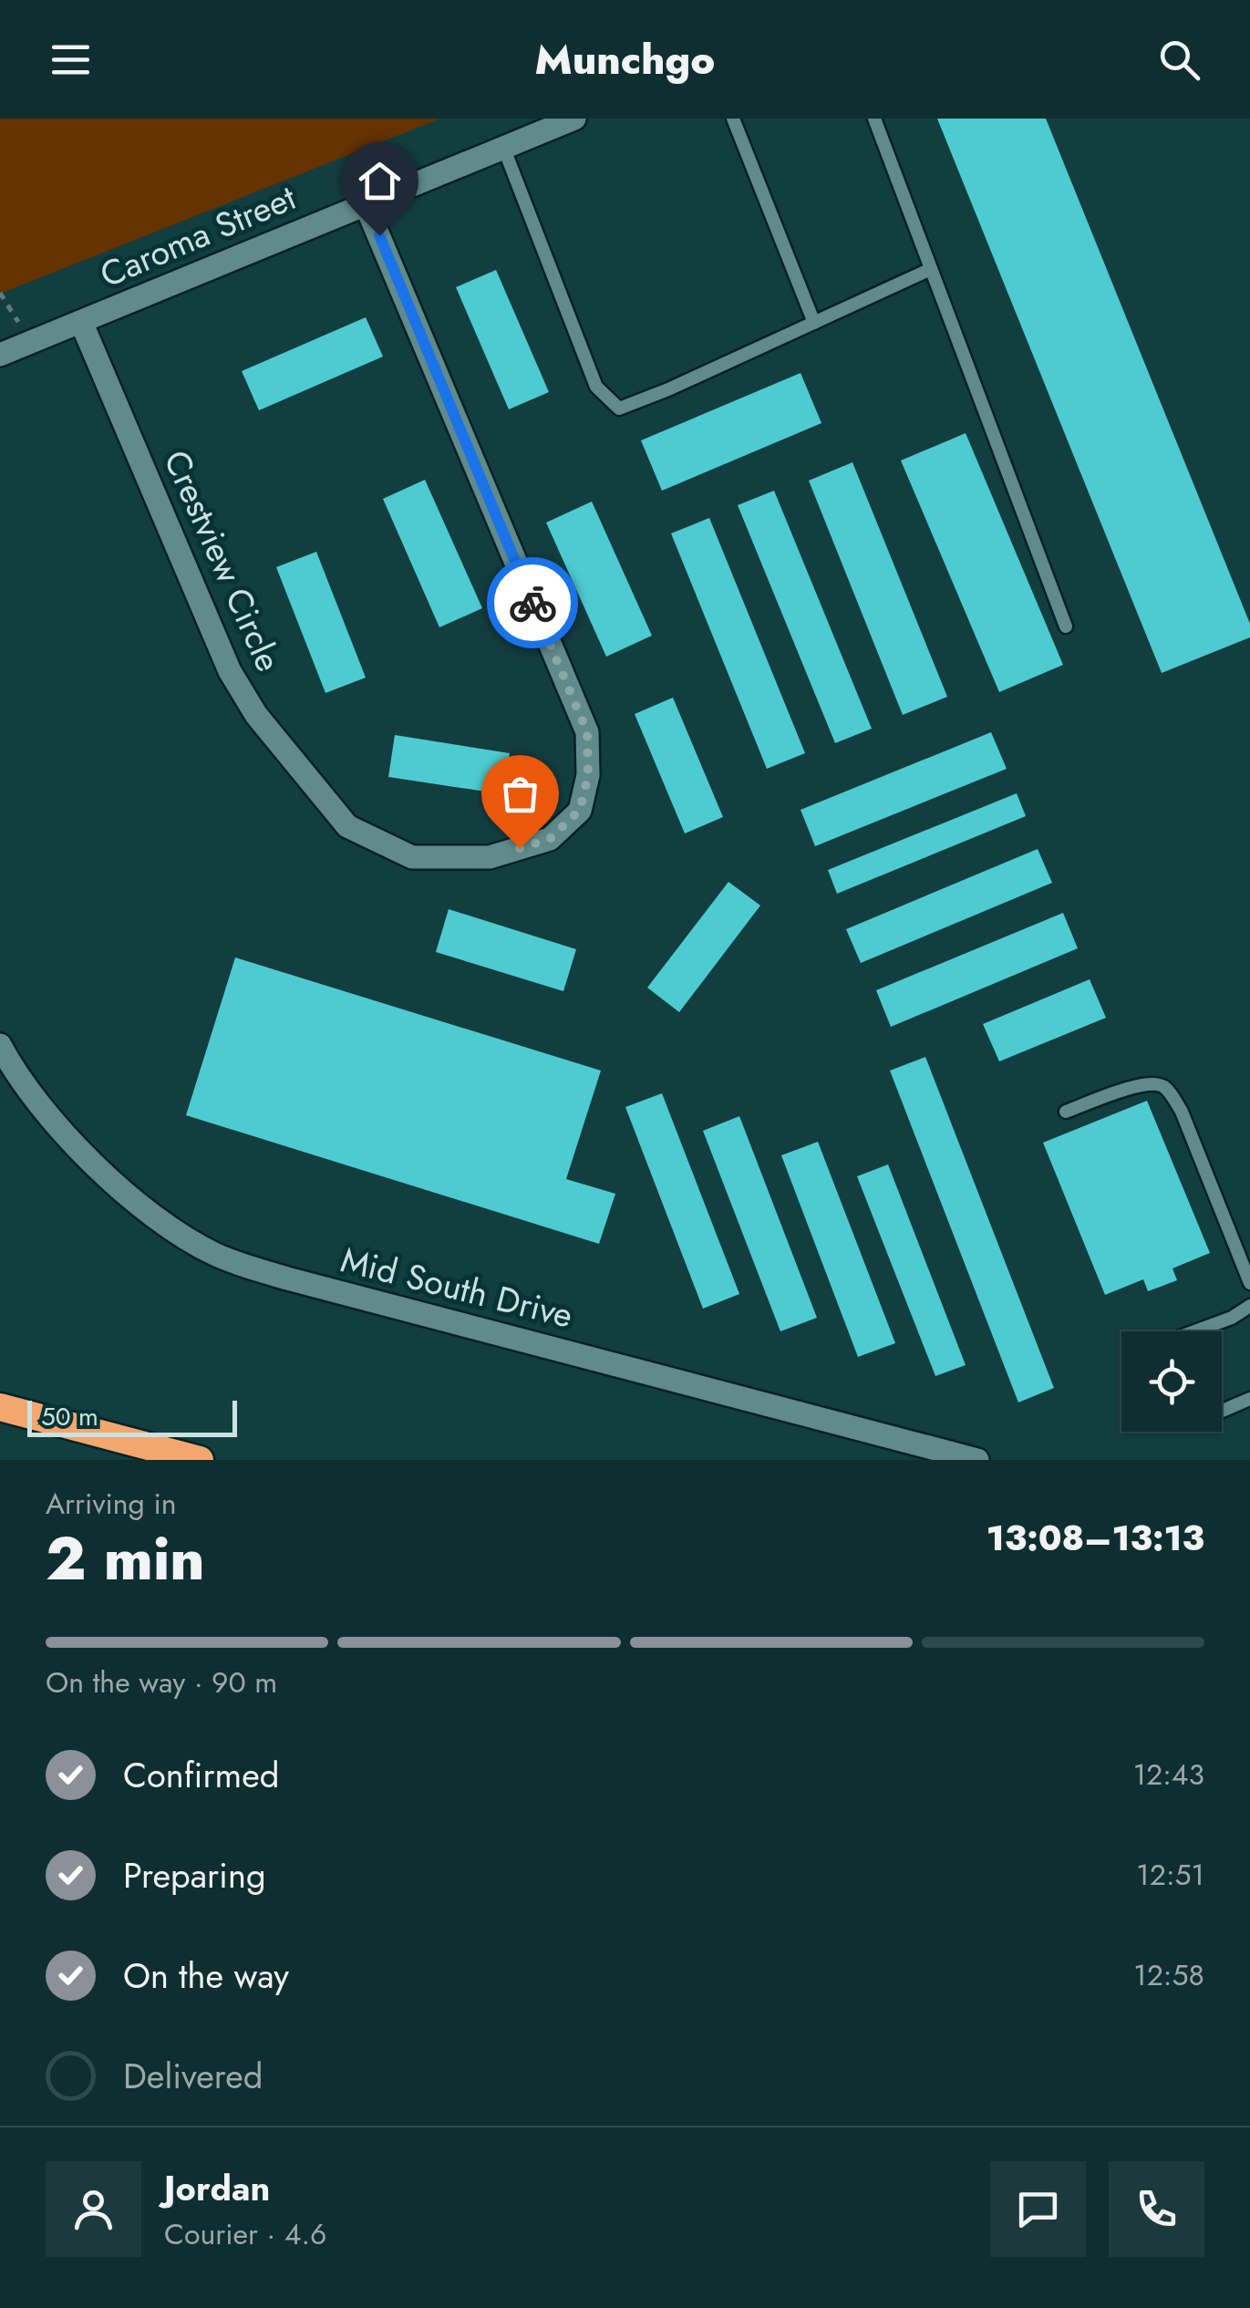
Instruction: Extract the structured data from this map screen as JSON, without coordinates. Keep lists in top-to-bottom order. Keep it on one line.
{"streets":{"street":["Caroma Street","Crestview Circle","Mid South Drive"]},"crossings":[["Caroma Street","Crestview Circle"]],"scale_bar":"50 m","page":{"header":"Munchgo","scale":"50 m","heading":["2 min","Arriving in","13:08–13:13"],"panel":["Jordan","Courier · 4.6"],"bar":"On the way · 90 m","list":[["Confirmed","12:43"],["Preparing","12:51"],["On the way","12:58"],"Delivered"]}}
